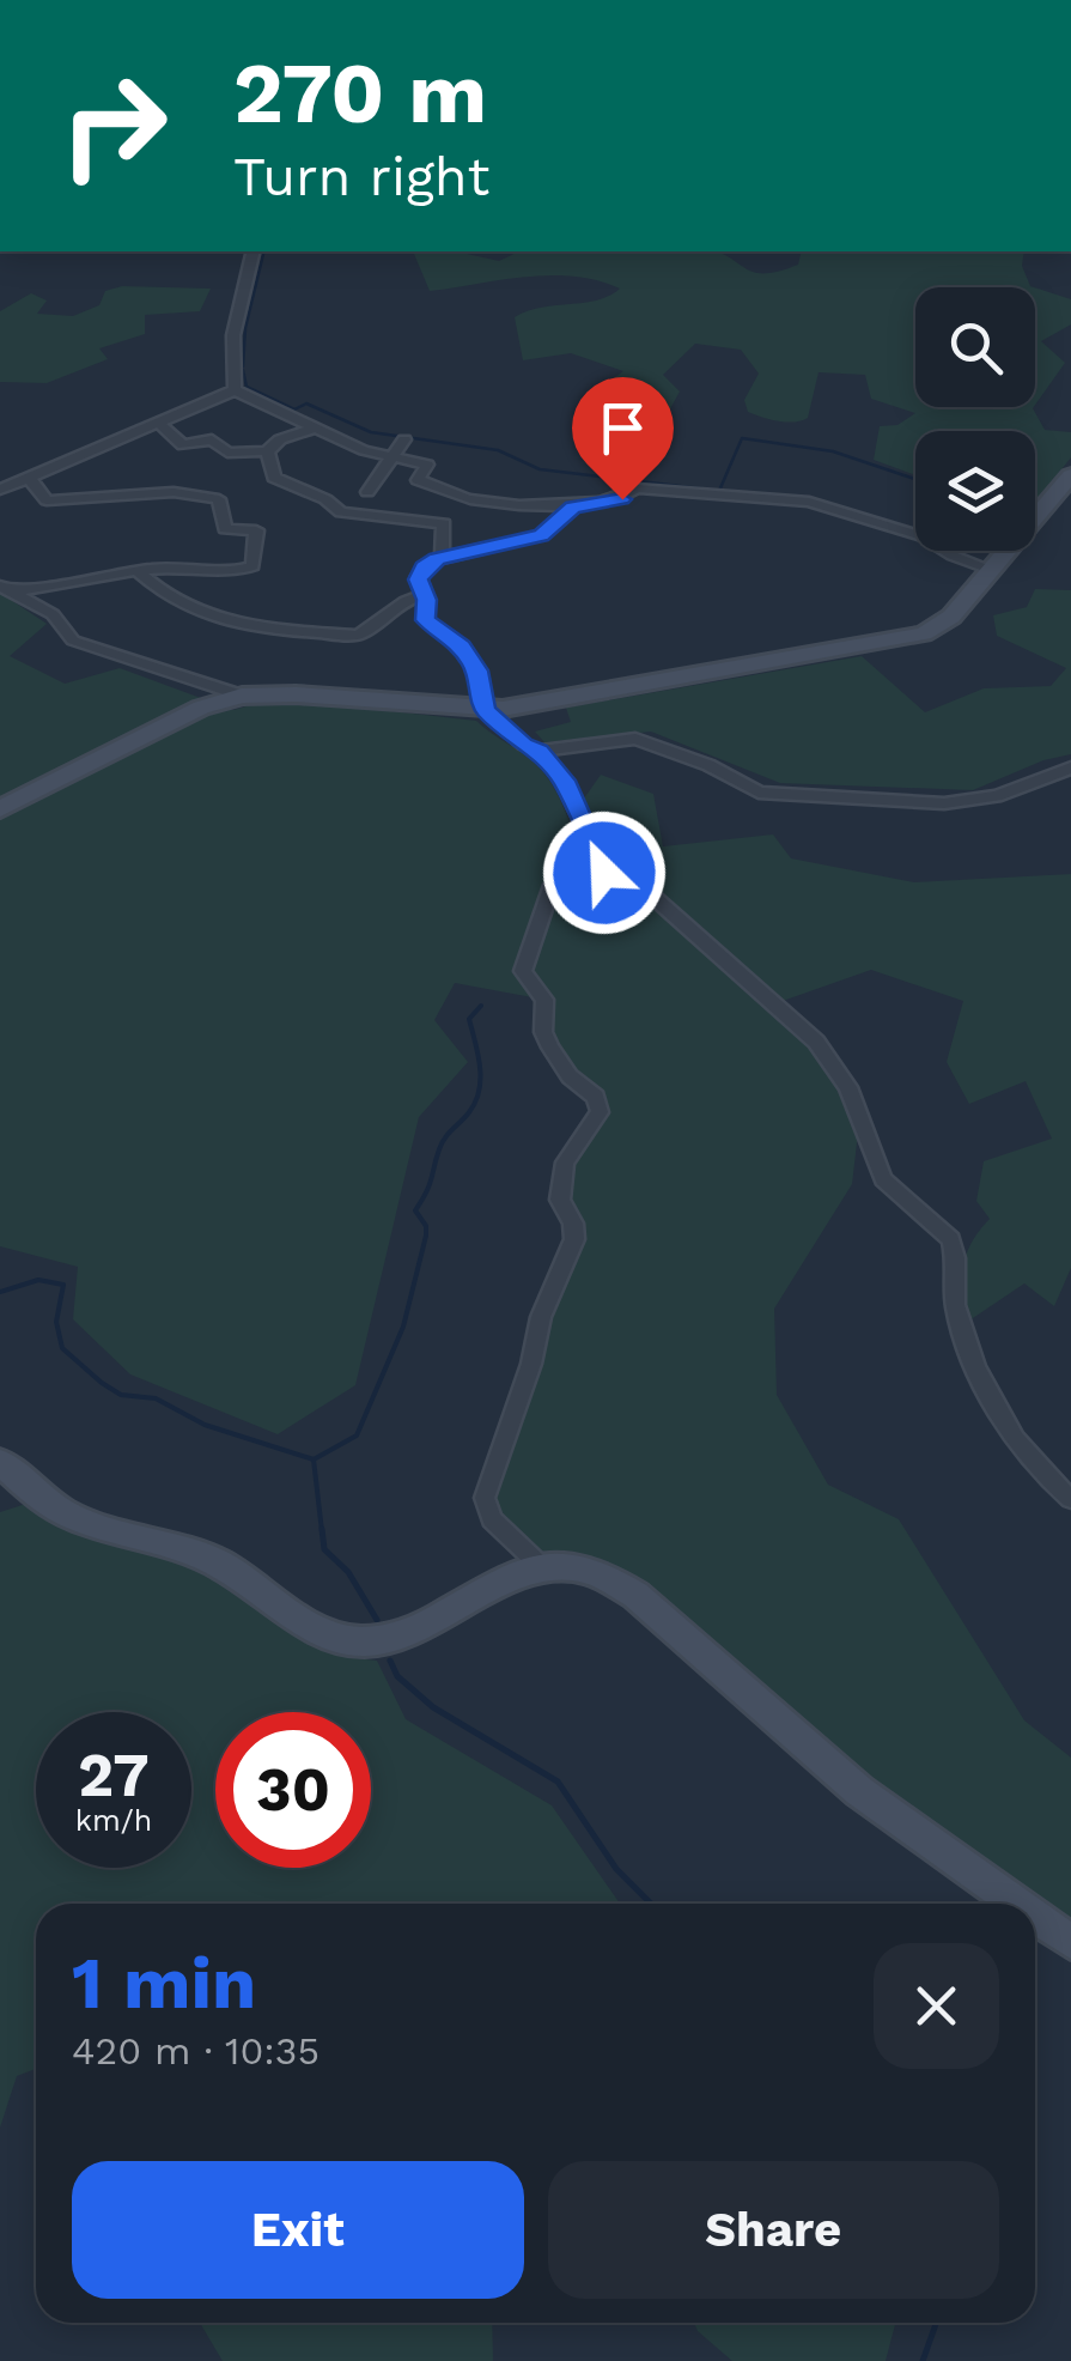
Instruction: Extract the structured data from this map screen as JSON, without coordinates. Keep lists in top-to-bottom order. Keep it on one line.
{"page":{"turn":["270 m","Turn right"],"speed":"27 km/h","limit":"30","heading":["1 min","420 m · 10:35"],"buttons":["Exit","Share"]}}
